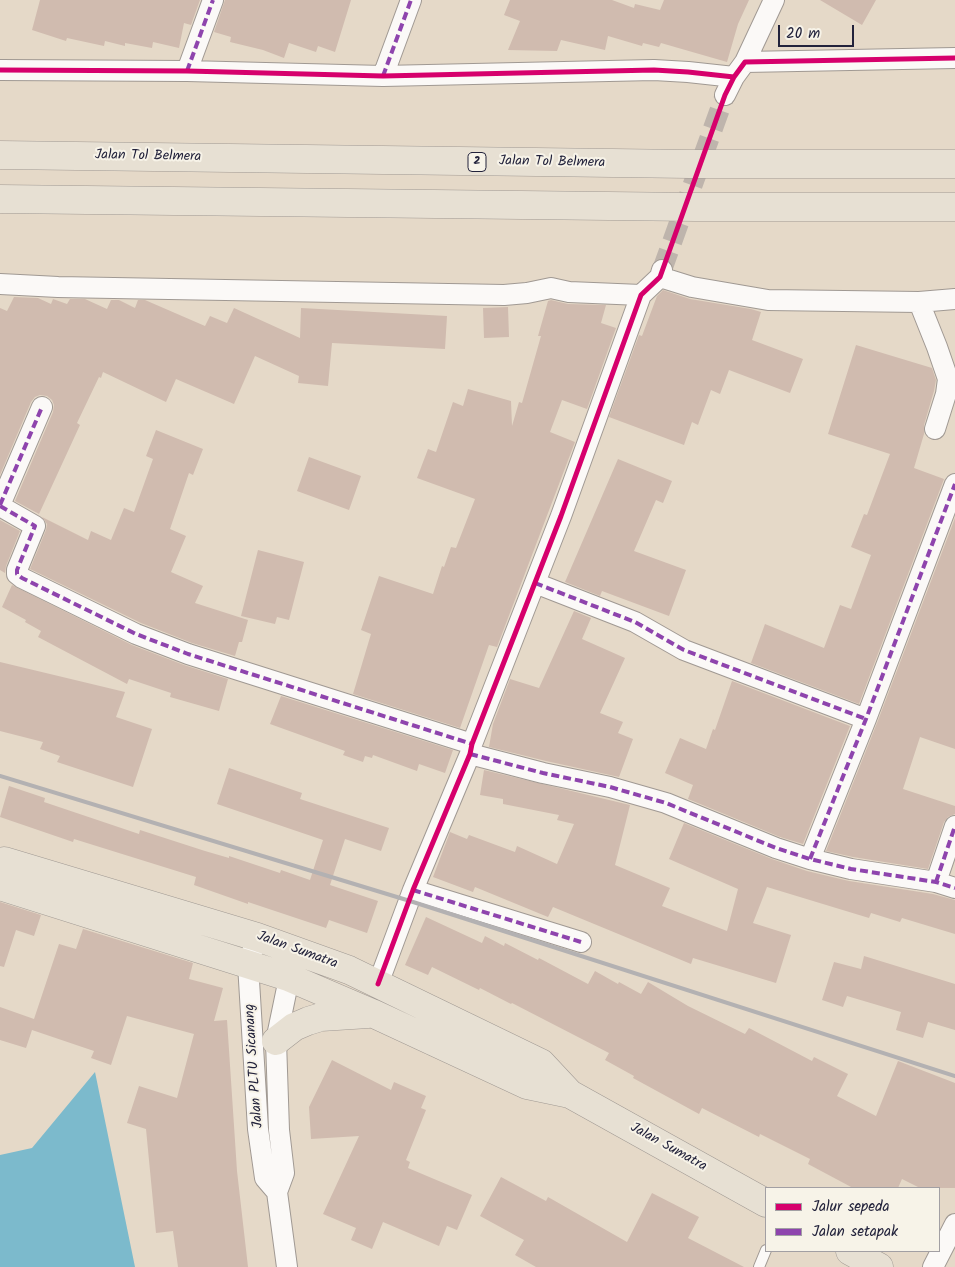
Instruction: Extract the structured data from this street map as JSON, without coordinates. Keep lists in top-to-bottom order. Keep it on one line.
{"streets":{"highway":["Jalan Tol Belmera","2","Jalan Sumatra"],"street":["Jalan PLTU Sicanang"]},"crossings":[["Jalan Sumatra","Jalan PLTU Sicanang"]],"legend":["Jalur sepeda","Jalan setapak"],"scale_bar":"20 m"}
